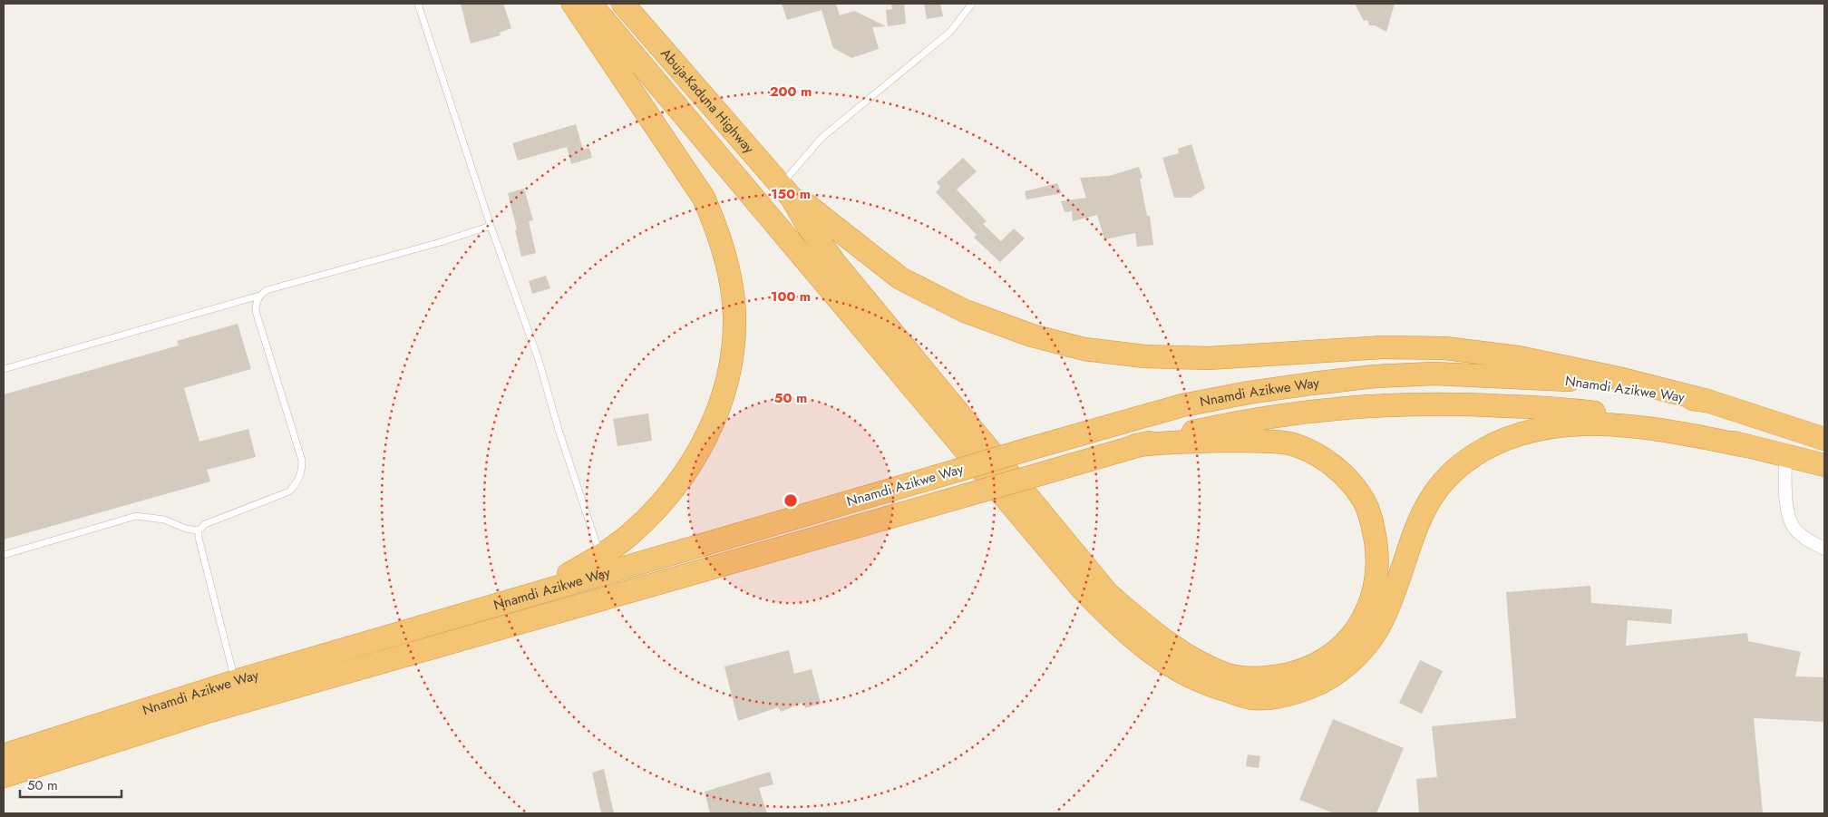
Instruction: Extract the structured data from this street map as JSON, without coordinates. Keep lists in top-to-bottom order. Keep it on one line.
{"streets":{"highway":["Abuja-Kaduna Highway","Nnamdi Azikwe Way"]},"scale_bar":"50 m","rings":["200 m","150 m","100 m","50 m"]}
